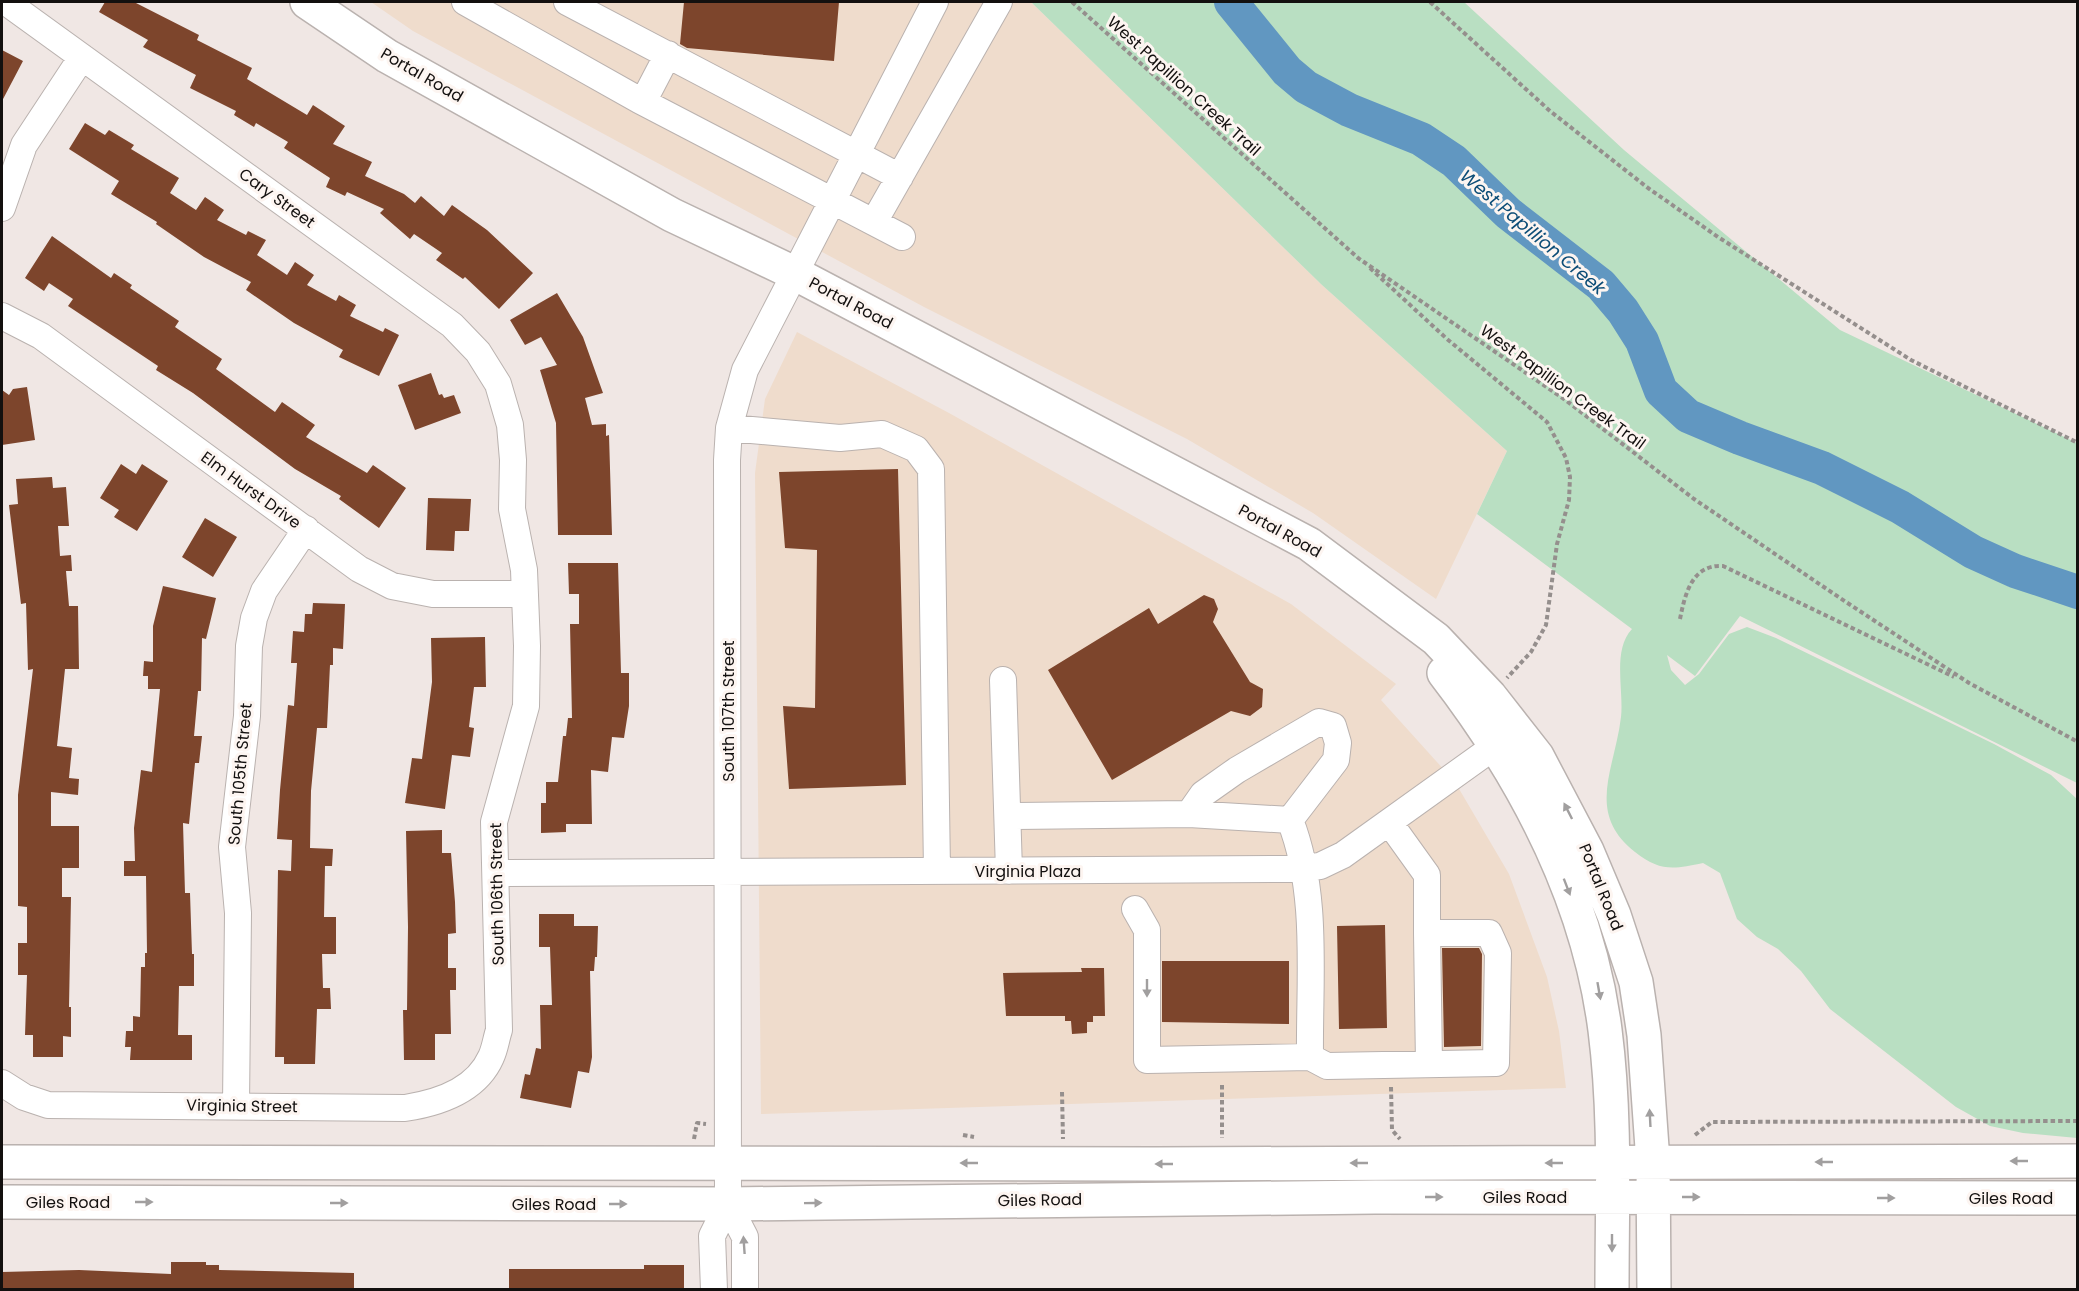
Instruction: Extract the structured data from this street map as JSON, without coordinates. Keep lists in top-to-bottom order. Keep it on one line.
{"streets":{"main road":["Portal Road","Giles Road"],"street":["Cary Street","Elm Hurst Drive","South 107th Street","South 105th Street","Virginia Plaza","South 106th Street","Virginia Street"],"path":["West Papillion Creek Trail"]},"crossings":[["Portal Road","South 107th Street"],["Portal Road","Virginia Plaza"],["Portal Road","Giles Road"],["Cary Street","South 106th Street"],["Elm Hurst Drive","South 105th Street"],["Elm Hurst Drive","South 106th Street"],["South 107th Street","Virginia Plaza"],["South 107th Street","Giles Road"],["South 105th Street","Virginia Street"],["Virginia Plaza","South 106th Street"],["South 106th Street","Virginia Street"]],"water":["West Papillion Creek"]}
